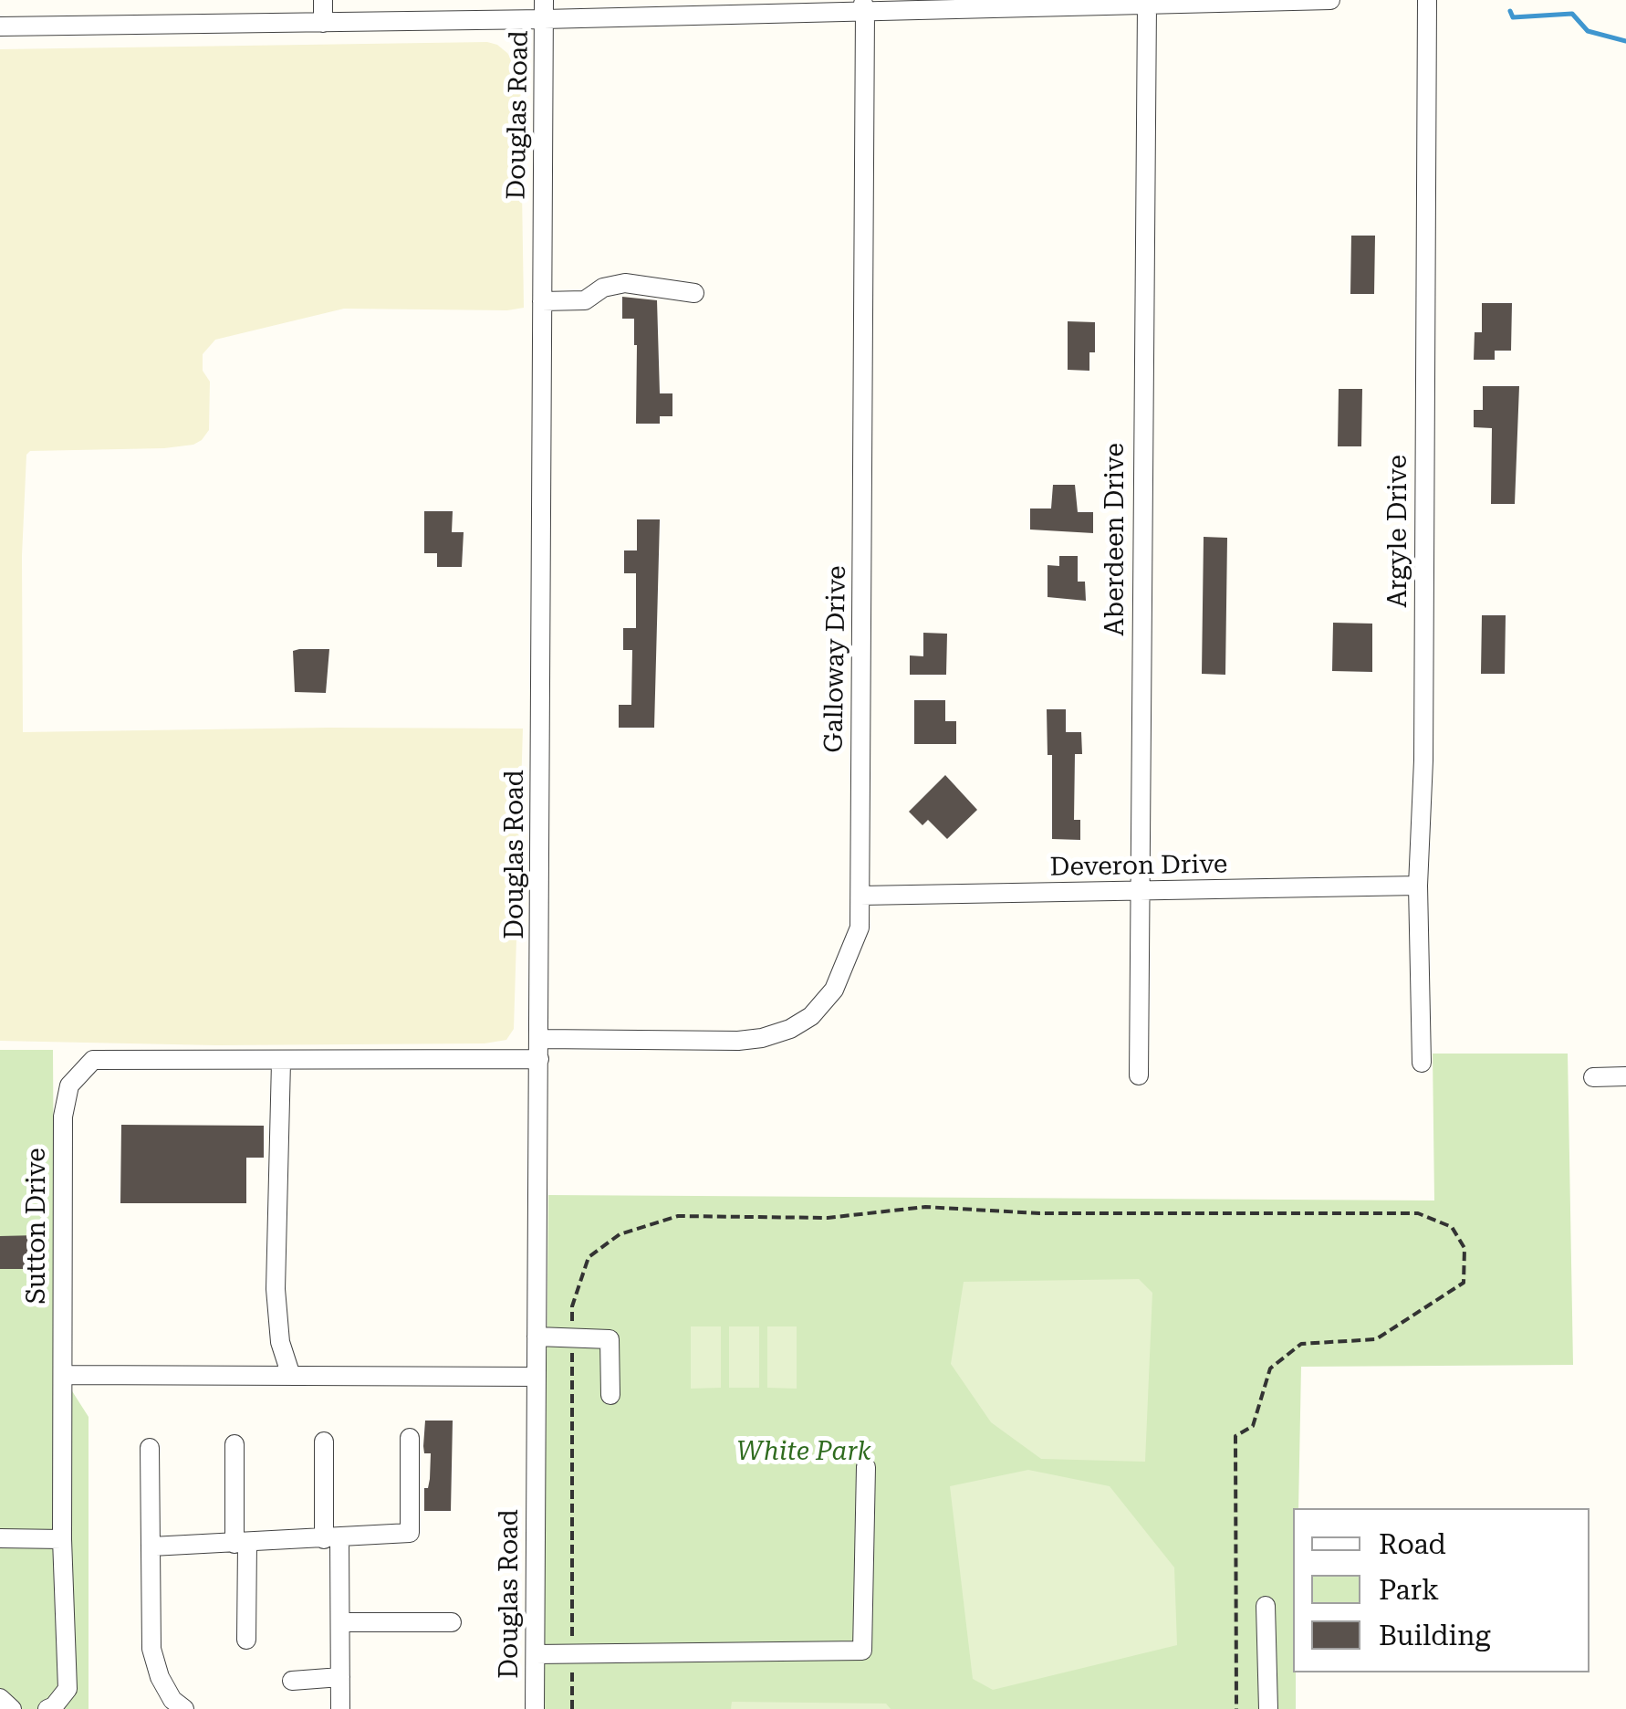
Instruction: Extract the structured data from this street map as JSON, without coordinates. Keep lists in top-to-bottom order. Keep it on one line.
{"streets":{"street":["Douglas Road","Argyle Drive","Aberdeen Drive","Galloway Drive","Deveron Drive","Sutton Drive"]},"crossings":[["Douglas Road","Galloway Drive"],["Douglas Road","Sutton Drive"],["Argyle Drive","Deveron Drive"],["Aberdeen Drive","Deveron Drive"],["Galloway Drive","Deveron Drive"]],"parks":["White Park"],"legend":["Road","Park","Building"]}
